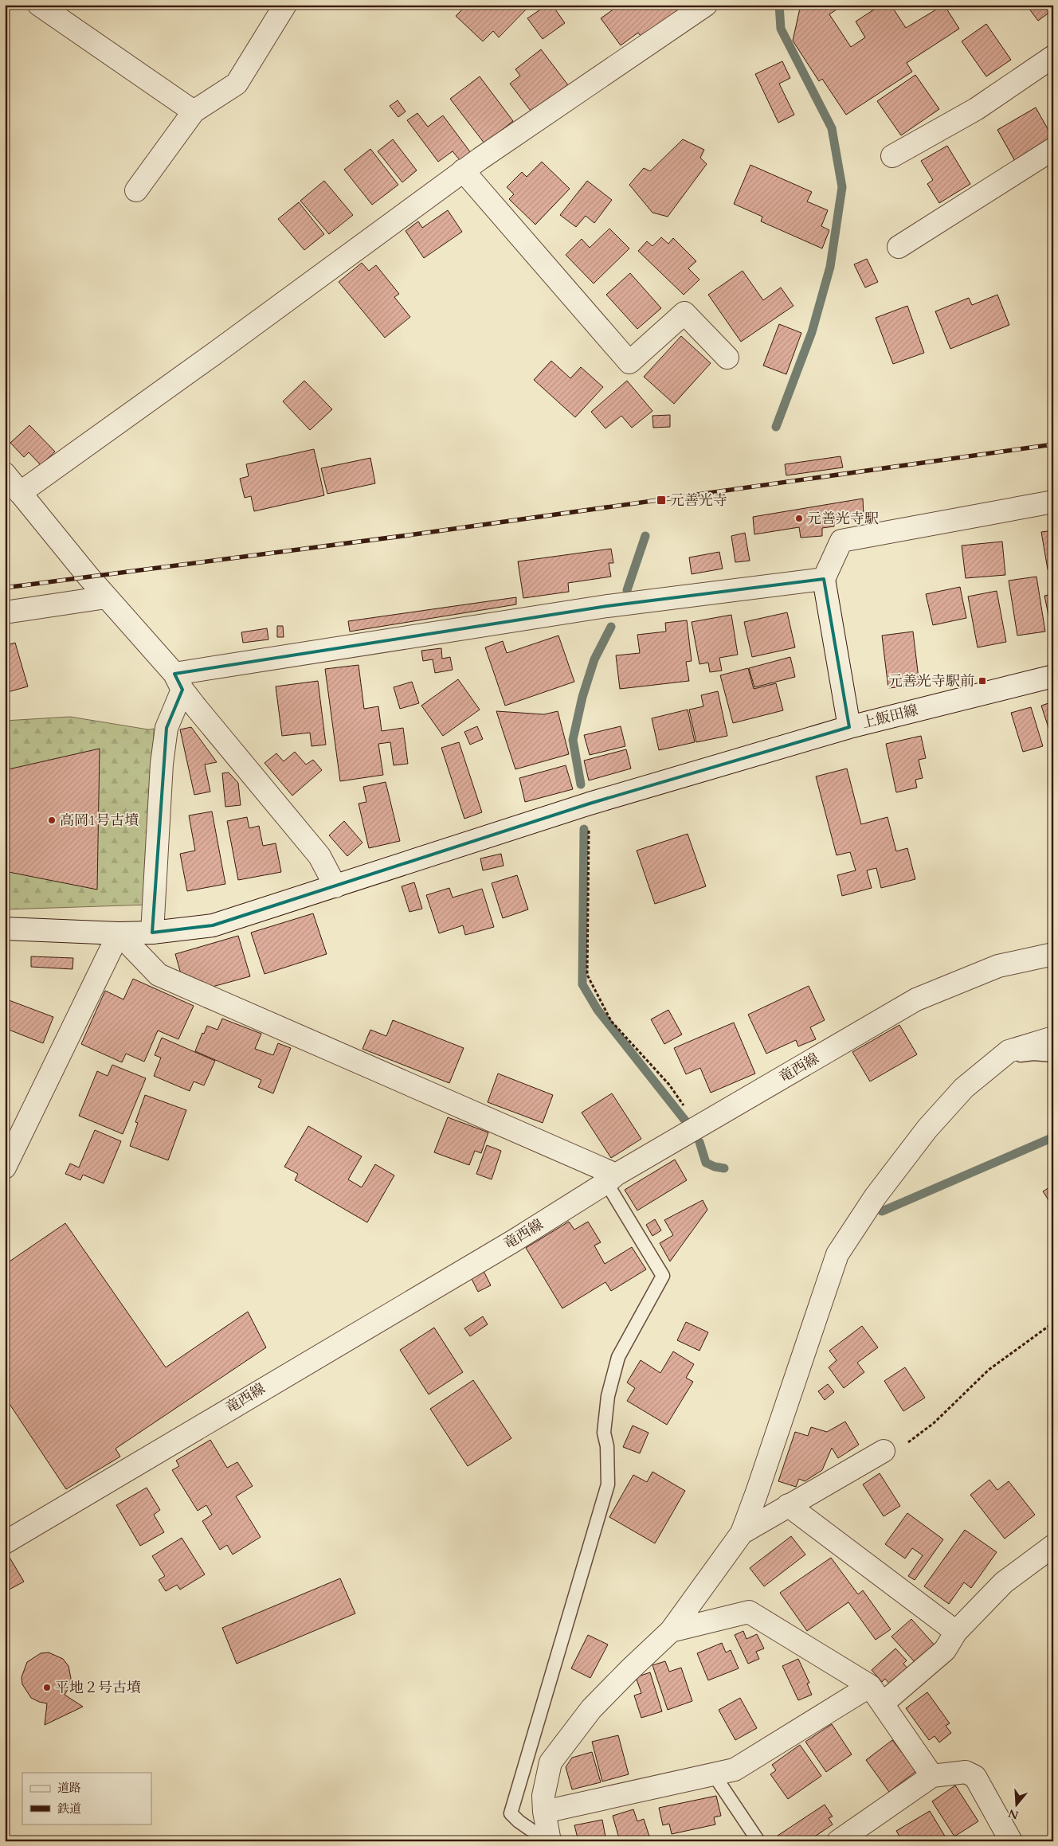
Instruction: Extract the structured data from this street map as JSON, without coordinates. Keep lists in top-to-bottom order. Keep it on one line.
{"streets":{"street":["上飯田線","竜西線"]},"places":{"transit":["元善光寺","元善光寺駅前"],"other":["元善光寺駅","高岡1号古墳","平地２号古墳"]},"legend":["道路","鉄道"],"north":"bottom"}
